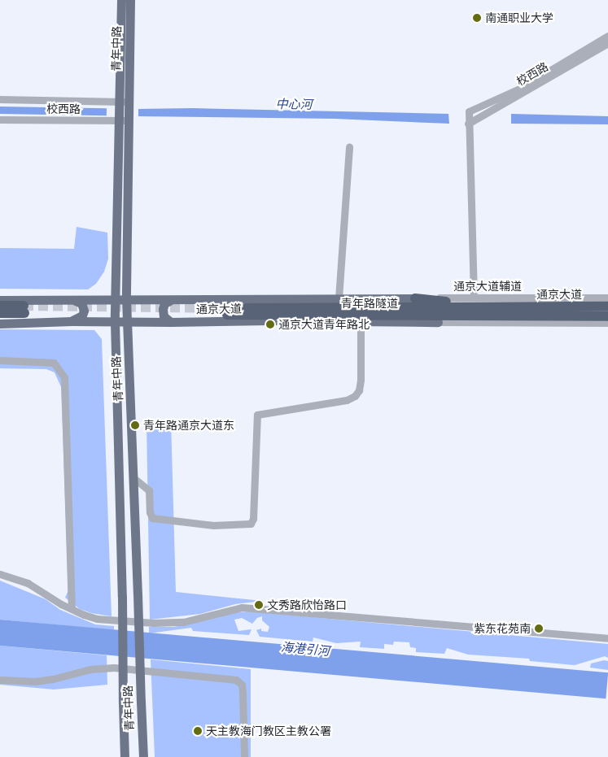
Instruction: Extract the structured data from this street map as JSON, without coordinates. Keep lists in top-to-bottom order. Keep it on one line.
{"streets":{"highway":["通京大道","青年路隧道"],"main road":["青年中路"],"street":["校西路","通京大道辅道"]},"crossings":[["青年中路","校西路"],["青年中路","通京大道"],["通京大道辅道","通京大道"],["通京大道","青年路隧道"]],"water":["中心河","海港引河"],"places":["南通职业大学","通京大道青年路北","青年路通京大道东","文秀路欣怡路口","紫东花苑南","天主教海门教区主教公署"]}
